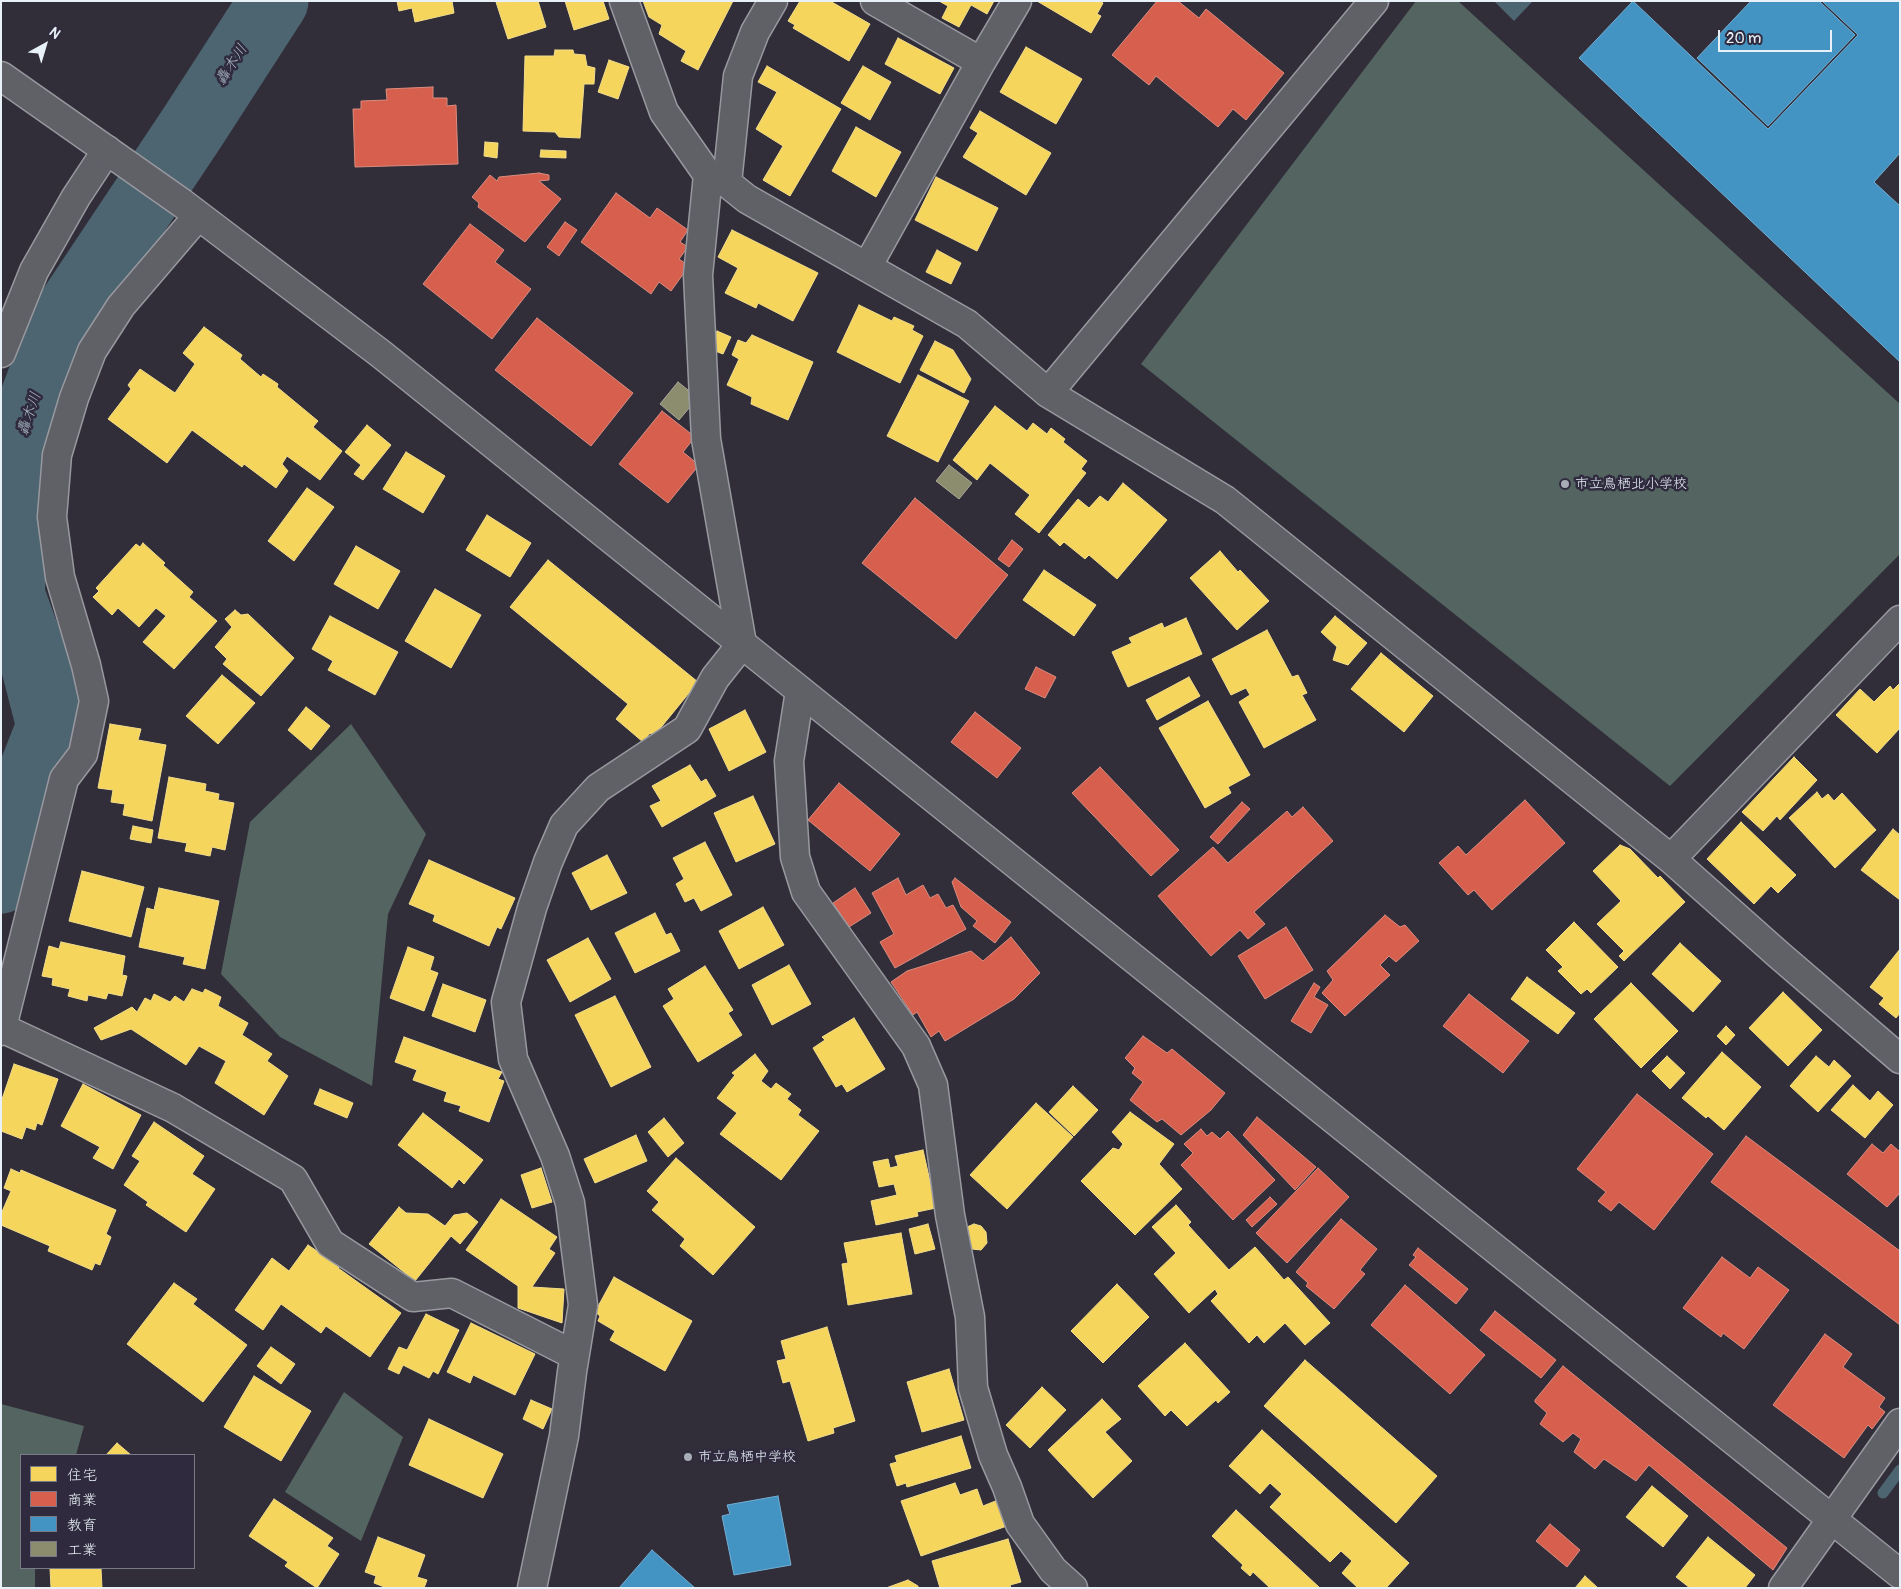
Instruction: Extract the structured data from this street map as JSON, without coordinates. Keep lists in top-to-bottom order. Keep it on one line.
{"water":["轟木川"],"places":["市立鳥栖北小学校","市立鳥栖中学校"],"legend":["住宅","商業","教育","工業"],"scale_bar":"20 m","north":"top right"}
